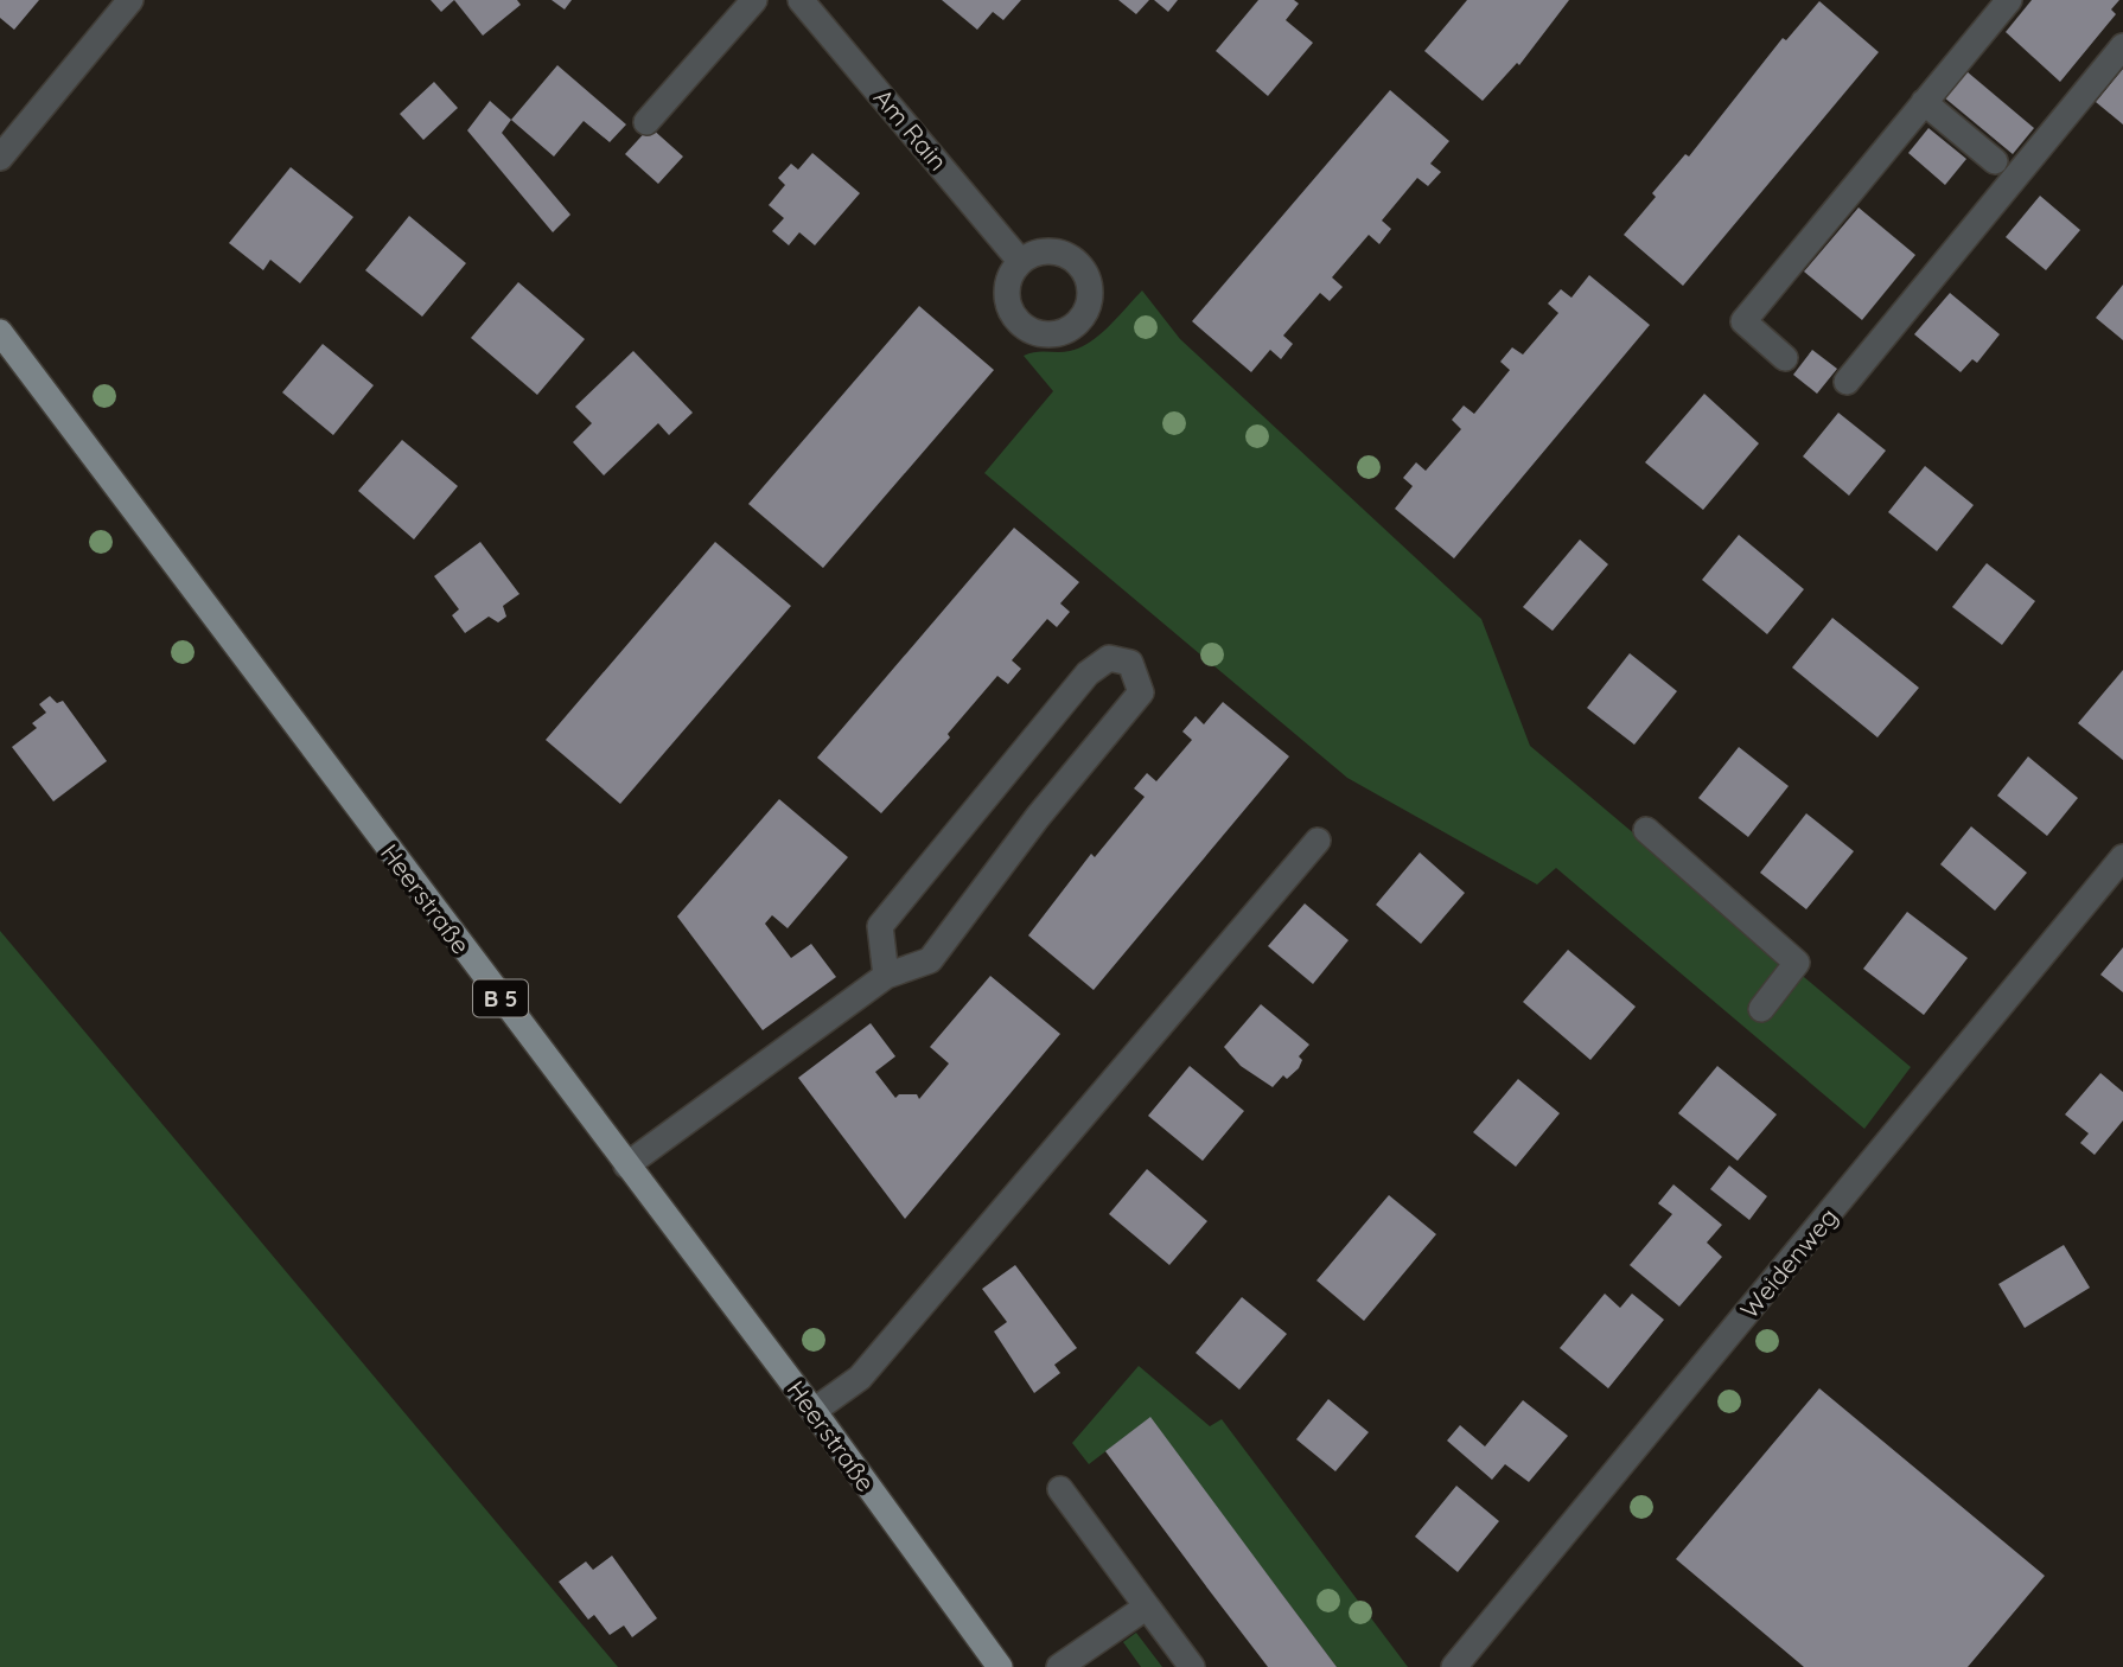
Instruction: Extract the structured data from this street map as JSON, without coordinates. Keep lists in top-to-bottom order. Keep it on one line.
{"streets":{"main road":["Heerstraße","B 5"],"street":["Am Rain","Weidenweg"]}}
